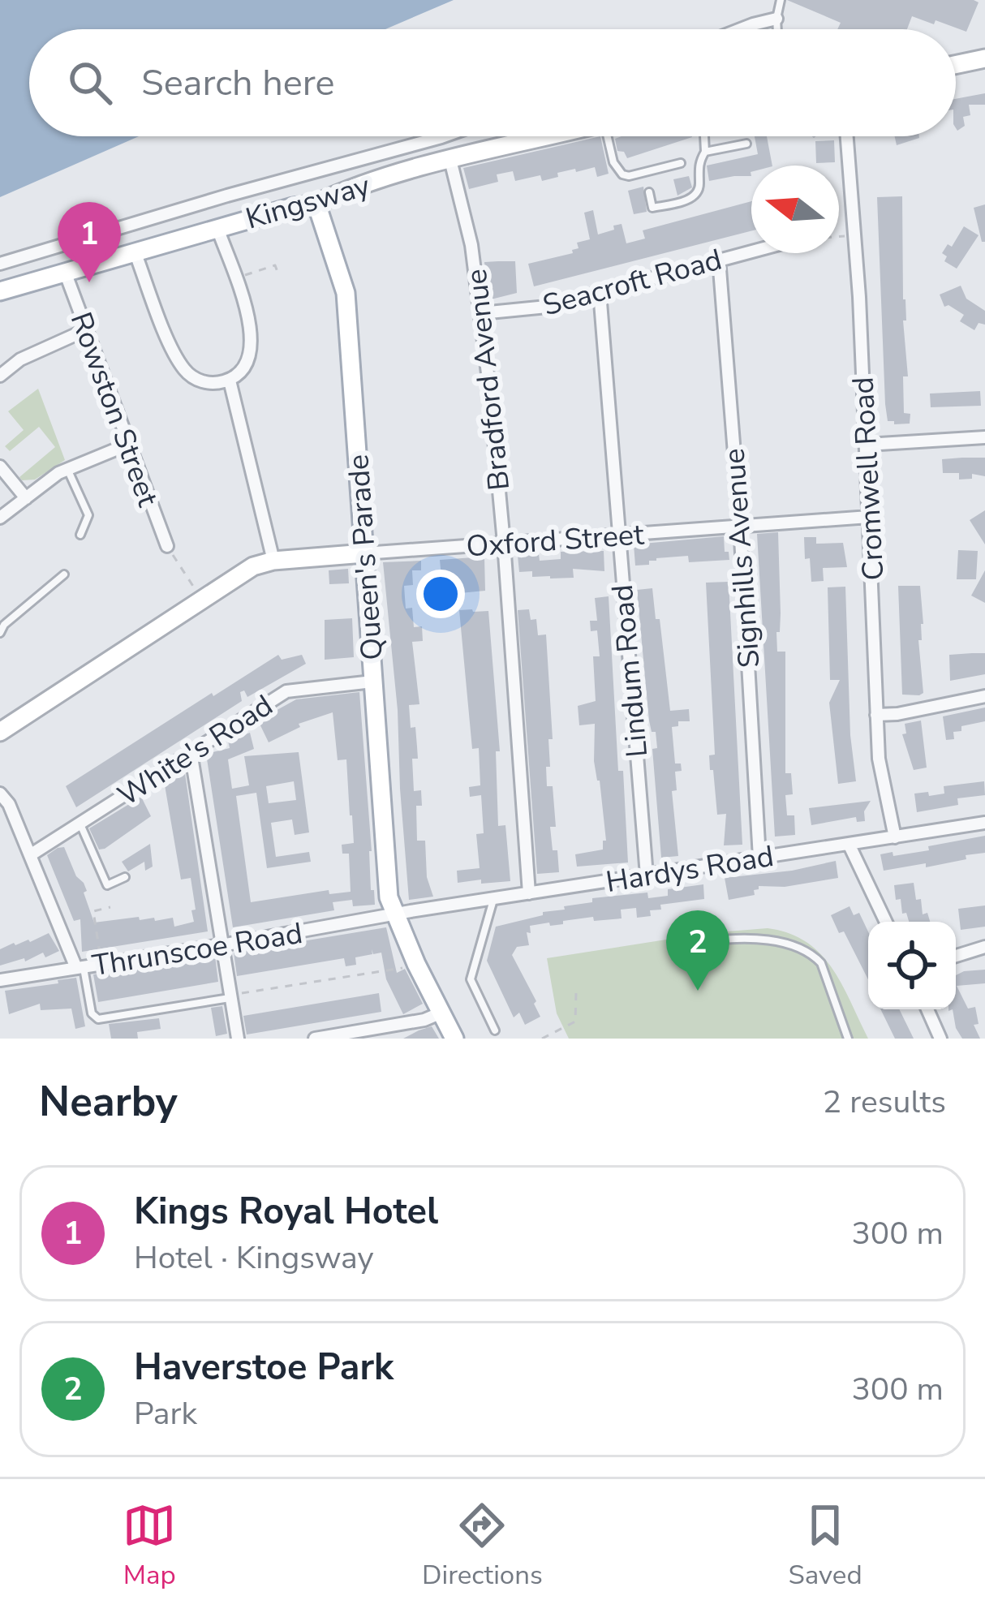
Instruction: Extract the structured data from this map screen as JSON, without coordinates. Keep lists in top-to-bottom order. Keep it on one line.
{"streets":{"main road":["Kingsway","Oxford Street","Queen's Parade"],"street":["Seacroft Road","Bradford Avenue","Rowston Street","Cromwell Road","Signhills Avenue","Lindum Road","White's Road","Hardys Road","Thrunscoe Road"]},"crossings":[["Kingsway","Bradford Avenue"],["Kingsway","Rowston Street"],["Kingsway","Queen's Parade"],["Seacroft Road","Bradford Avenue"],["Seacroft Road","Signhills Avenue"],["Seacroft Road","Lindum Road"],["Bradford Avenue","Oxford Street"],["Bradford Avenue","Hardys Road"],["Cromwell Road","Oxford Street"],["Cromwell Road","Hardys Road"],["Oxford Street","Queen's Parade"],["Oxford Street","Signhills Avenue"],["Oxford Street","Lindum Road"],["Queen's Parade","White's Road"],["Queen's Parade","Hardys Road"],["Queen's Parade","Thrunscoe Road"],["Signhills Avenue","Hardys Road"],["Lindum Road","Hardys Road"],["Hardys Road","Thrunscoe Road"]],"north":"left","page":{"search":"Search here","pins":["1","2"],"heading":["Nearby","2 results"],"list":[{"mark":"1","name":"Kings Royal Hotel","note":"Hotel · Kingsway","value":"300 m"},{"mark":"2","name":"Haverstoe Park","note":"Park","value":"300 m"}],"nav":["Map","Directions","Saved"]}}
